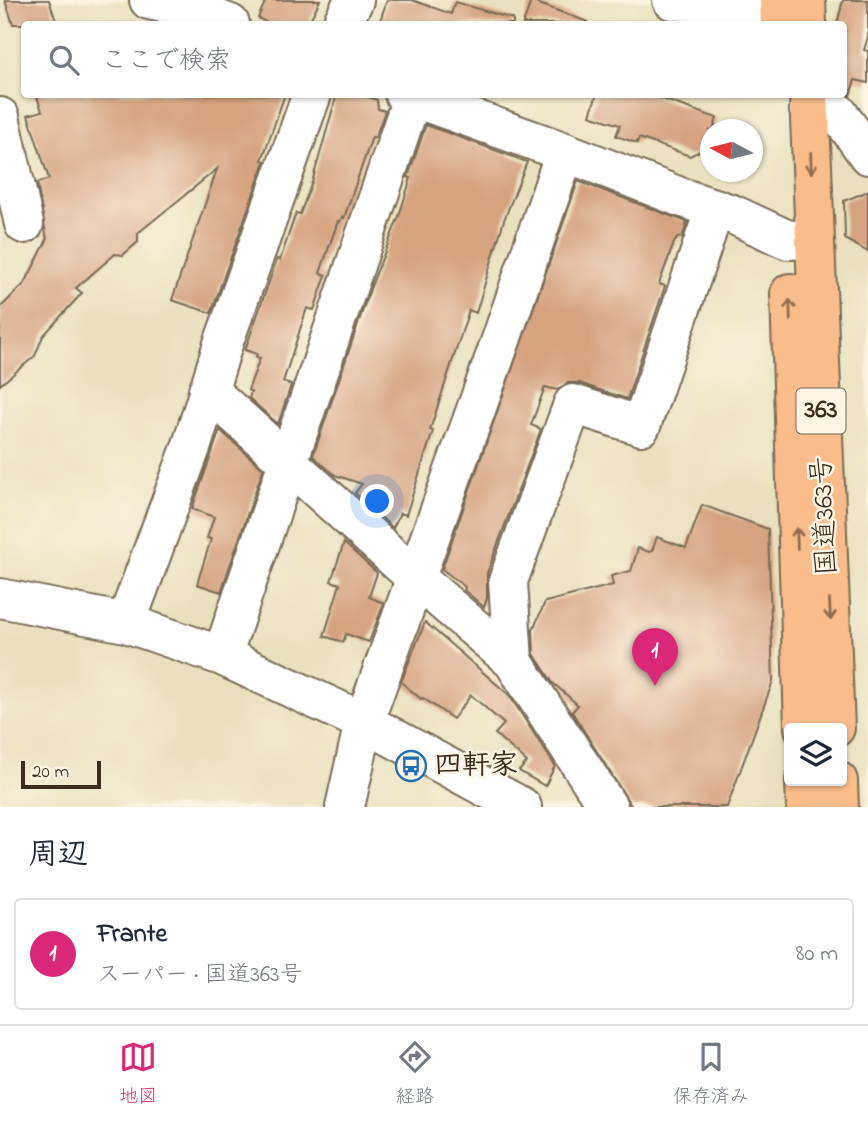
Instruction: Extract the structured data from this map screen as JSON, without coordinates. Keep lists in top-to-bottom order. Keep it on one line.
{"streets":{"highway":["363","国道363号"]},"places":{"bus stop":["四軒家"]},"scale_bar":"20 m","north":"left","page":{"search":"ここで検索","pins":"1","scale":"20 m","heading":"周辺","list":[{"mark":"1","name":"Frante","note":"スーパー · 国道363号","value":"80 m"}],"nav":["地図","経路","保存済み"]}}
